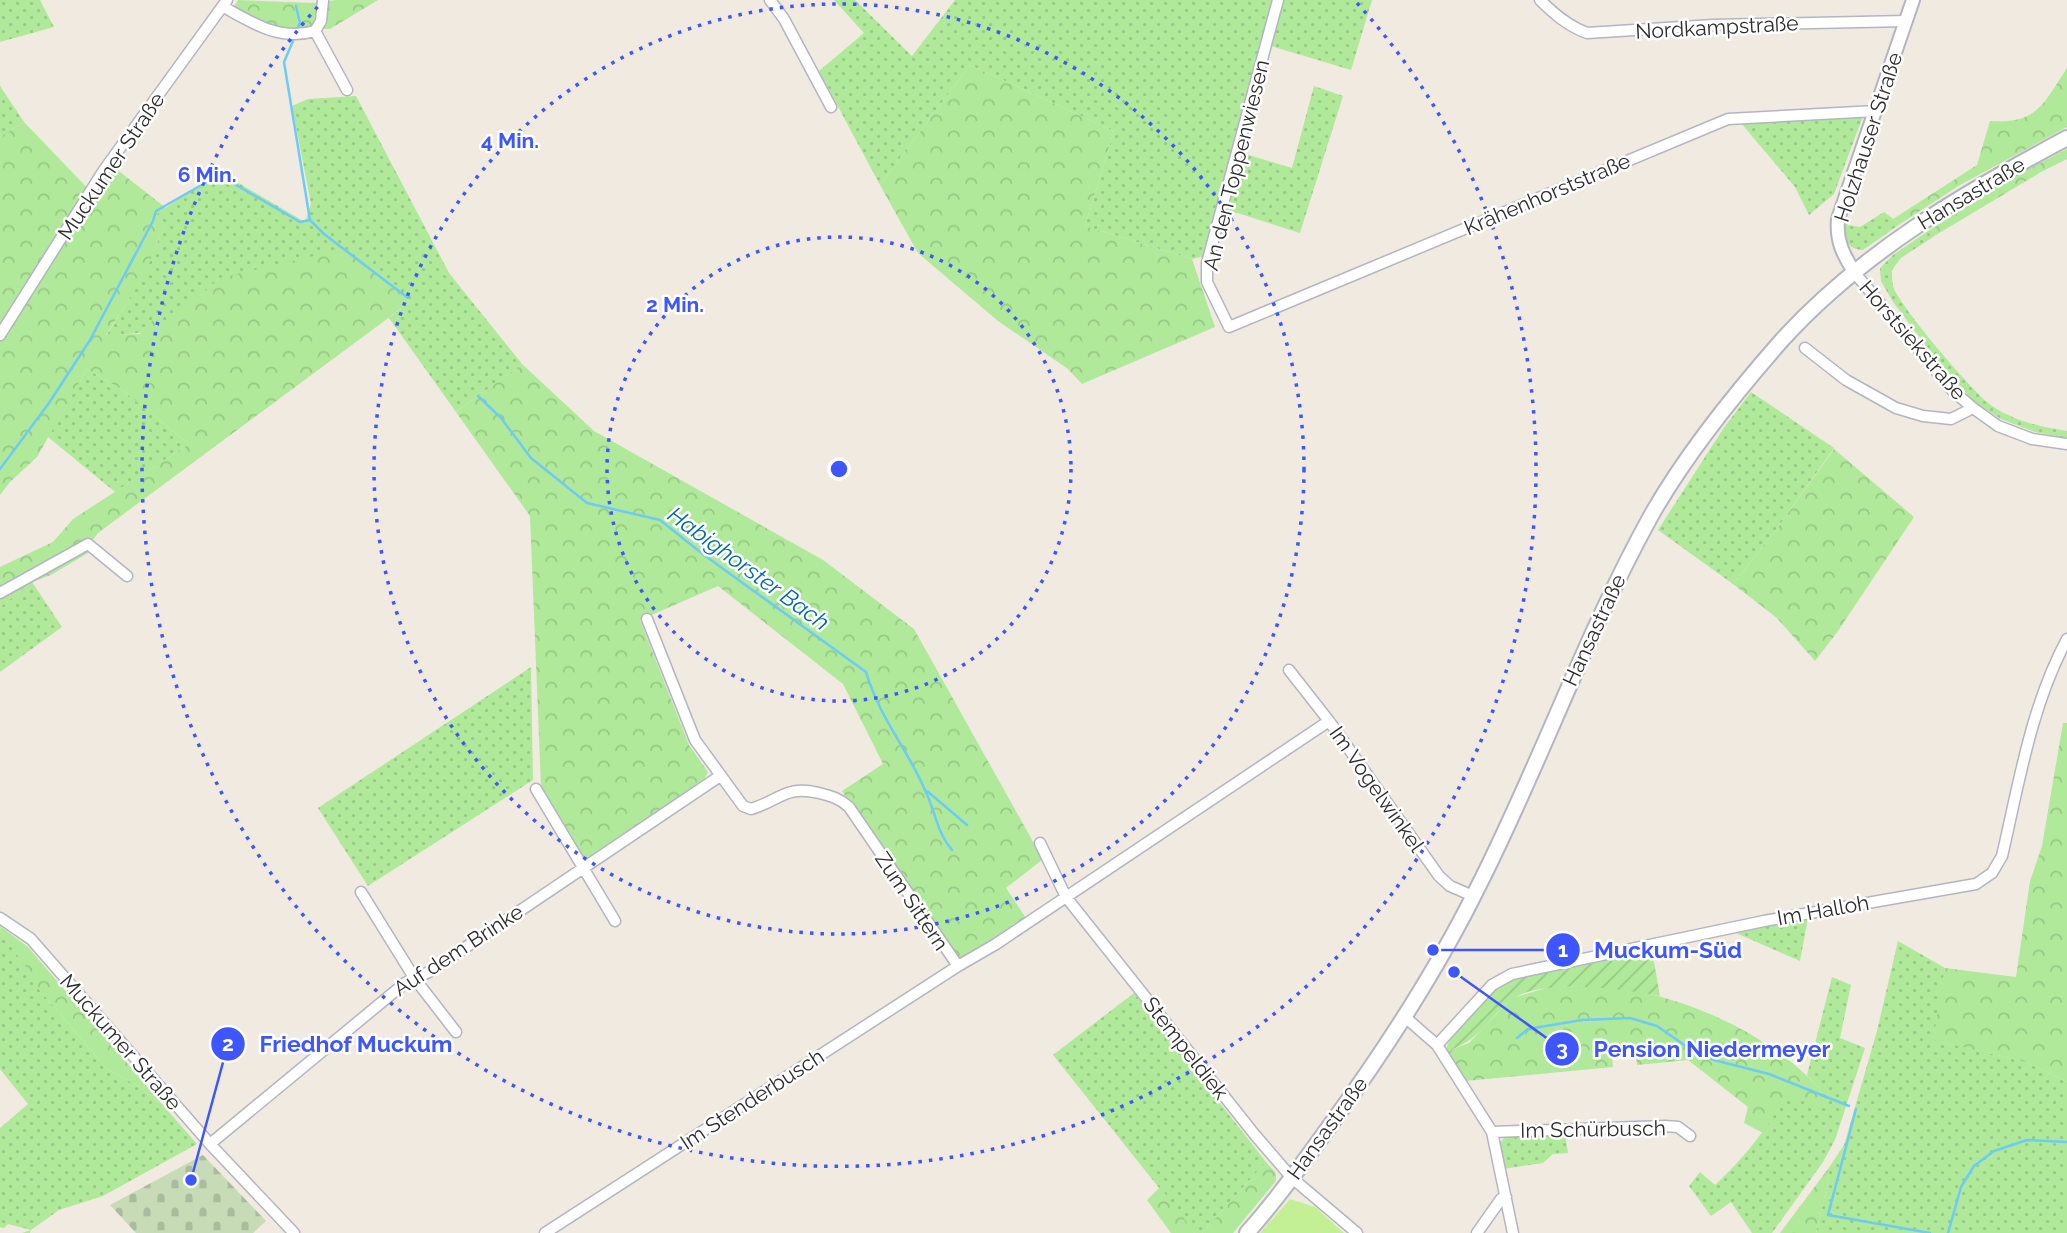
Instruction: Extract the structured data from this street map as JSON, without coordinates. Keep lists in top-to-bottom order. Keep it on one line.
{"streets":{"main road":["Hansastraße"],"street":["Nordkampstraße","Holzhauser Straße","An den Toppenwiesen","Muckumer Straße","Krähenhorststraße","Horstsiekstraße","Im Vogelwinkel","Zum Sittern","Im Halloh","Auf dem Brinke","Stempeldiek","Im Stenderbusch","Im Schürbusch"]},"crossings":[["Nordkampstraße","Holzhauser Straße"],["Holzhauser Straße","Hansastraße"],["Holzhauser Straße","Krähenhorststraße"],["Holzhauser Straße","Horstsiekstraße"],["An den Toppenwiesen","Krähenhorststraße"],["Muckumer Straße","Auf dem Brinke"],["Hansastraße","Horstsiekstraße"],["Hansastraße","Im Vogelwinkel"],["Hansastraße","Stempeldiek"],["Im Vogelwinkel","Zum Sittern"],["Zum Sittern","Auf dem Brinke"],["Zum Sittern","Stempeldiek"],["Zum Sittern","Im Stenderbusch"]],"water":["Habighorster Bach"],"places":["Muckum-Süd","Pension Niedermeyer","Friedhof Muckum"],"rings":["4 Min.","6 Min.","2 Min."]}
